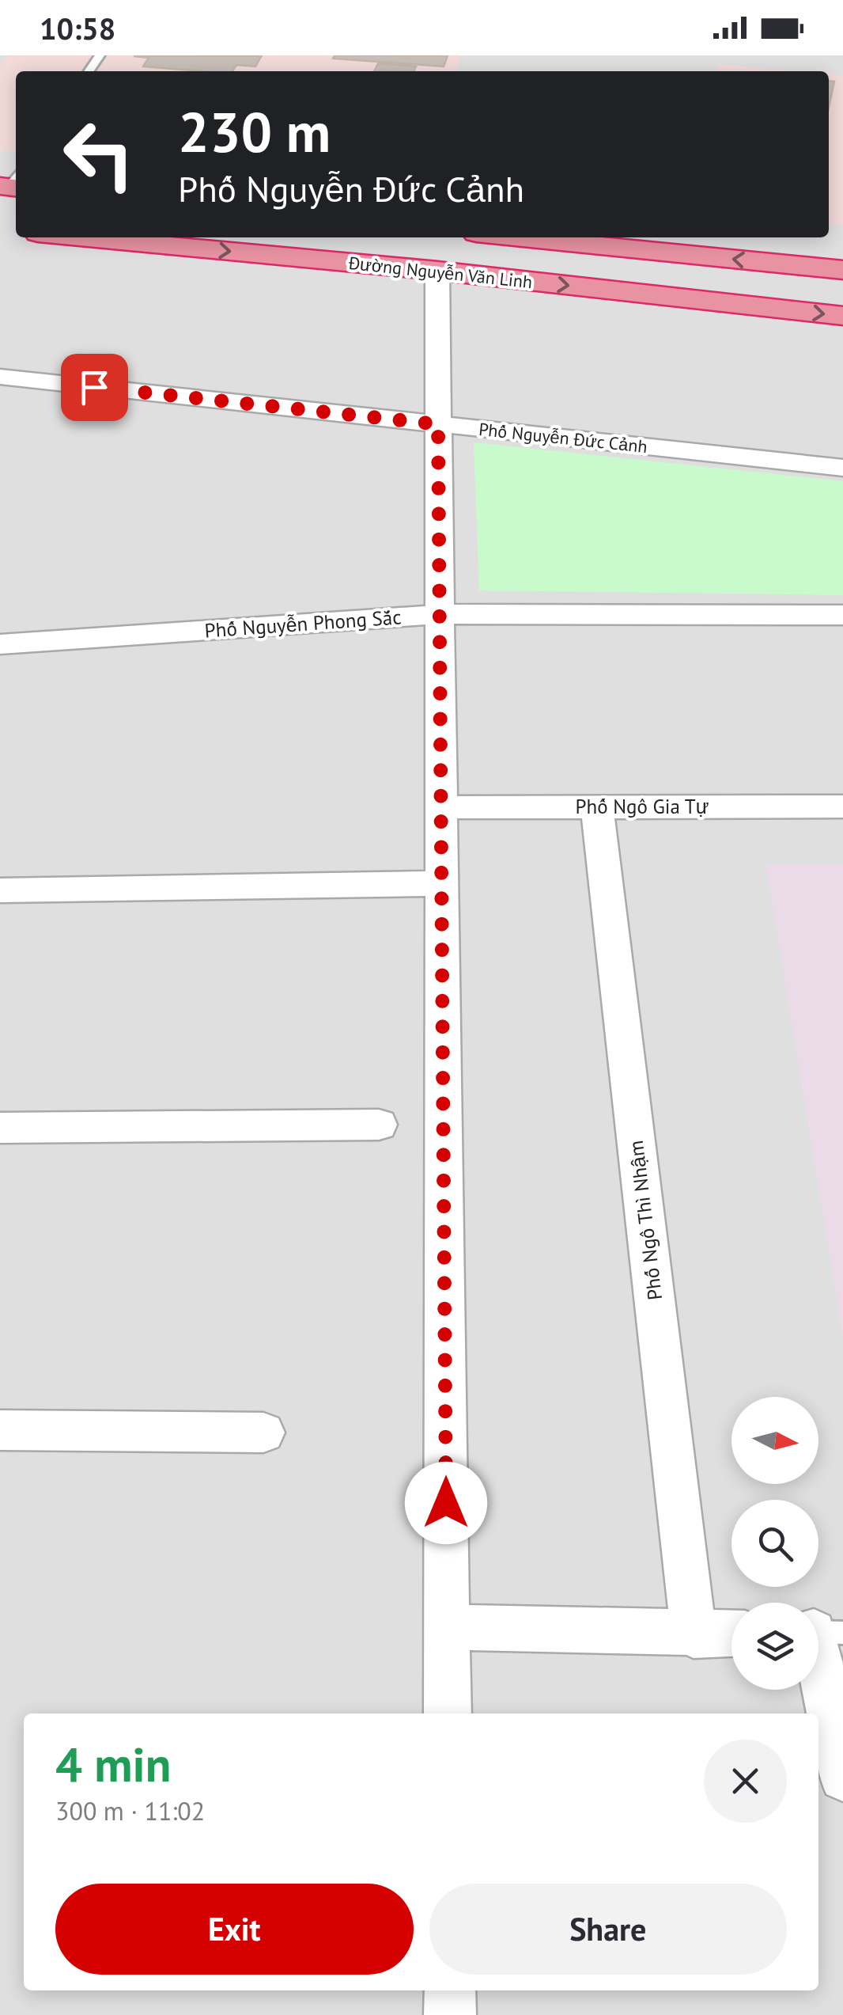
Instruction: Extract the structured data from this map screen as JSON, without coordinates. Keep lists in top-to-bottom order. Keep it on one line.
{"streets":{"highway":["Đường Nguyễn Văn Linh"],"street":["Phố Nguyễn Đức Cảnh","Phố Nguyễn Phong Sắc","Phố Ngô Gia Tự","Phố Ngô Thì Nhậm"]},"crossings":[["Phố Ngô Gia Tự","Phố Ngô Thì Nhậm"]],"north":"right","page":{"status":"10:58","turn":["230 m","Phố Nguyễn Đức Cảnh"],"heading":["4 min","300 m · 11:02"],"buttons":["Exit","Share"]}}
